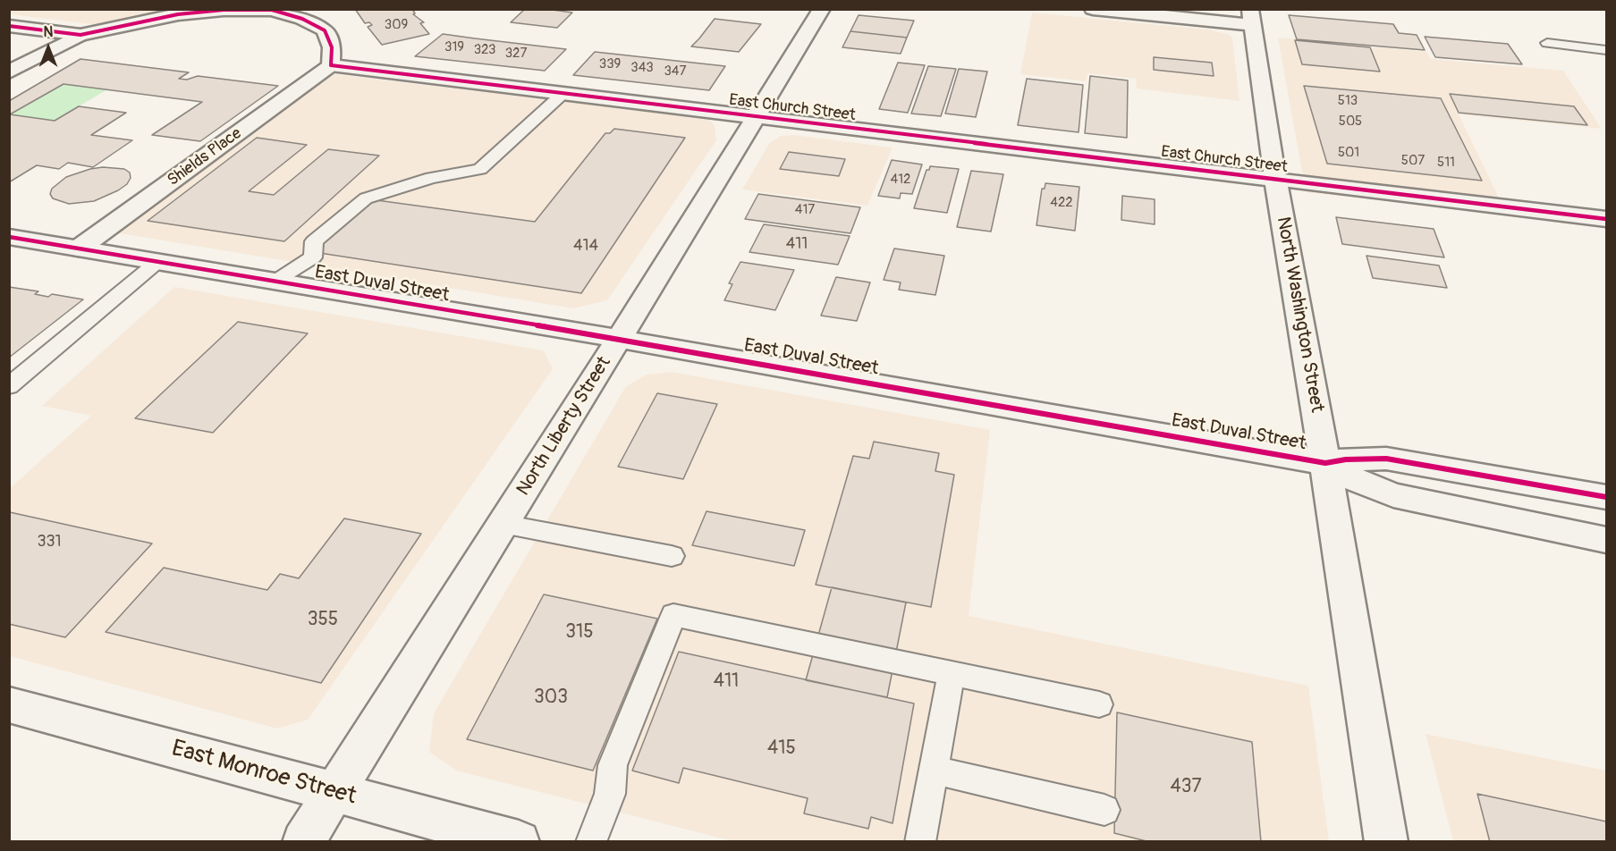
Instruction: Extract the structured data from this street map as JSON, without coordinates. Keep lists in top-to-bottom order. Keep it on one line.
{"streets":{"street":["East Church Street","Shields Place","East Duval Street","North Washington Street","North Liberty Street","East Monroe Street"]},"crossings":[["East Church Street","Shields Place"],["East Church Street","North Washington Street"],["East Church Street","North Liberty Street"],["Shields Place","East Duval Street"],["East Duval Street","North Washington Street"],["East Duval Street","North Liberty Street"],["North Liberty Street","East Monroe Street"]],"house_numbers":["309","319","323","327","339","343","347","513","505","501","507","511","412","422","417","411","414","331","355","315","411","303","415","437"],"north":"top"}
